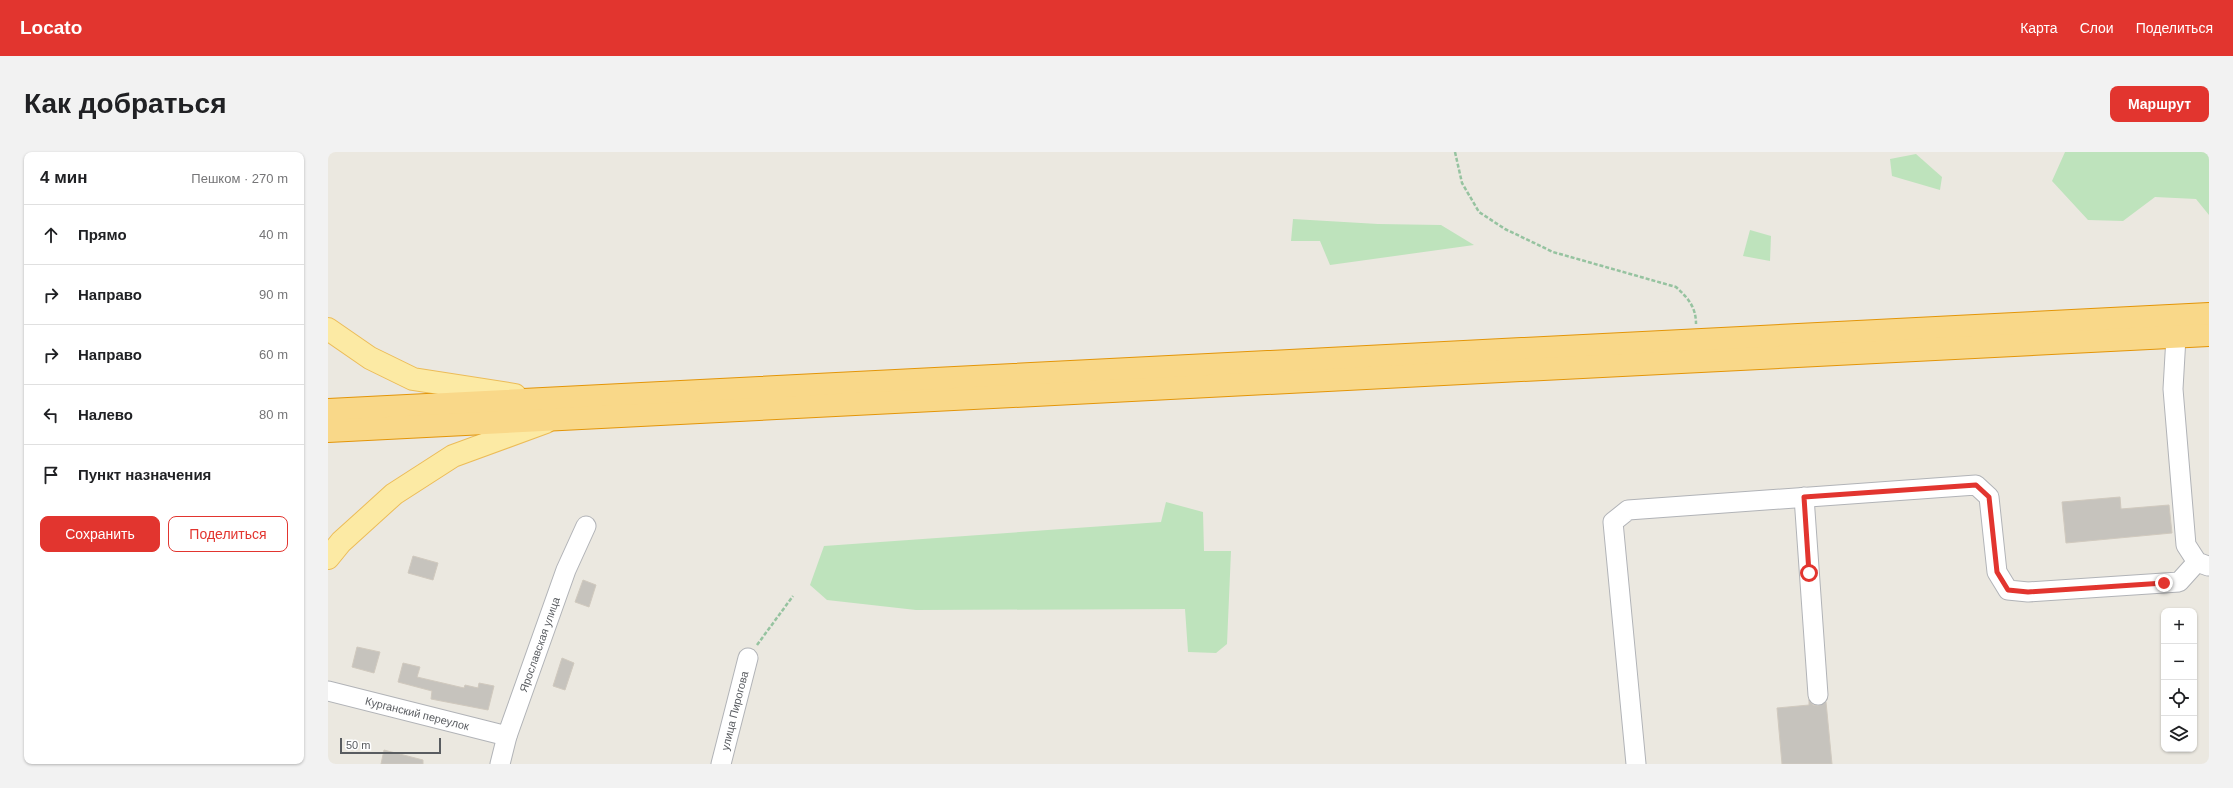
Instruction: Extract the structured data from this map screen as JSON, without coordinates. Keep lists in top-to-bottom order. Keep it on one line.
{"streets":{"street":["Ярославская улица","улица Пирогова","Курганский переулок"]},"crossings":[["Ярославская улица","Курганский переулок"]],"scale_bar":"50 m","page":{"header":"Locato","nav":["Карта","Слои","Поделиться"],"buttons":["Маршрут",["Сохранить","Поделиться"]],"title":"Как добраться","heading":["4 мин","Пешком · 270 m"],"list":[["Прямо","40 m"],["Направо","90 m"],["Направо","60 m"],["Налево","80 m"],"Пункт назначения"],"map_buttons":["+","−"],"scale":"50 m"}}
